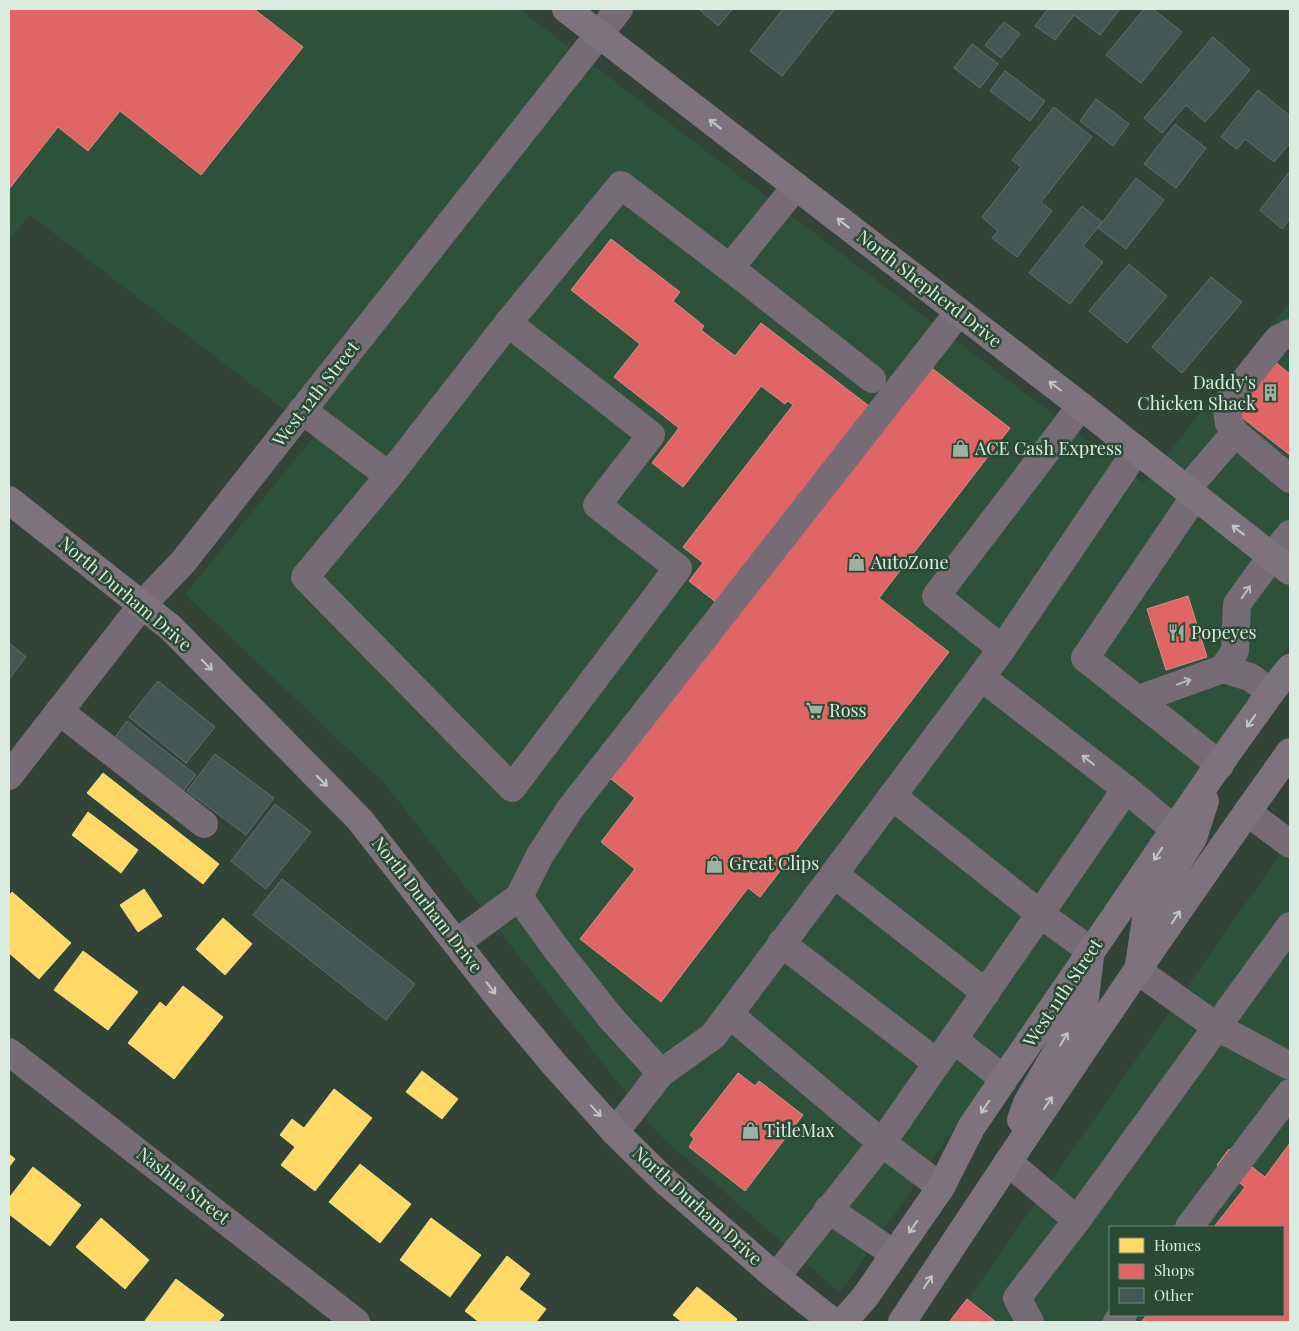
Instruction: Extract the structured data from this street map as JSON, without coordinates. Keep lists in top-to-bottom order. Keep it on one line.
{"streets":{"main road":["North Shepherd Drive","North Durham Drive","West 11th Street"],"street":["West 12th Street","Nashua Street"]},"crossings":[["North Shepherd Drive","West 12th Street"],["West 12th Street","North Durham Drive"]],"one_way":["North Shepherd Drive","North Durham Drive"],"places":{"building":["Daddy's Chicken Shack"],"shop":["ACE Cash Express","AutoZone","Great Clips","TitleMax"],"restaurant":["Popeyes"],"supermarket":["Ross"]},"legend":["Homes","Shops","Other"]}
